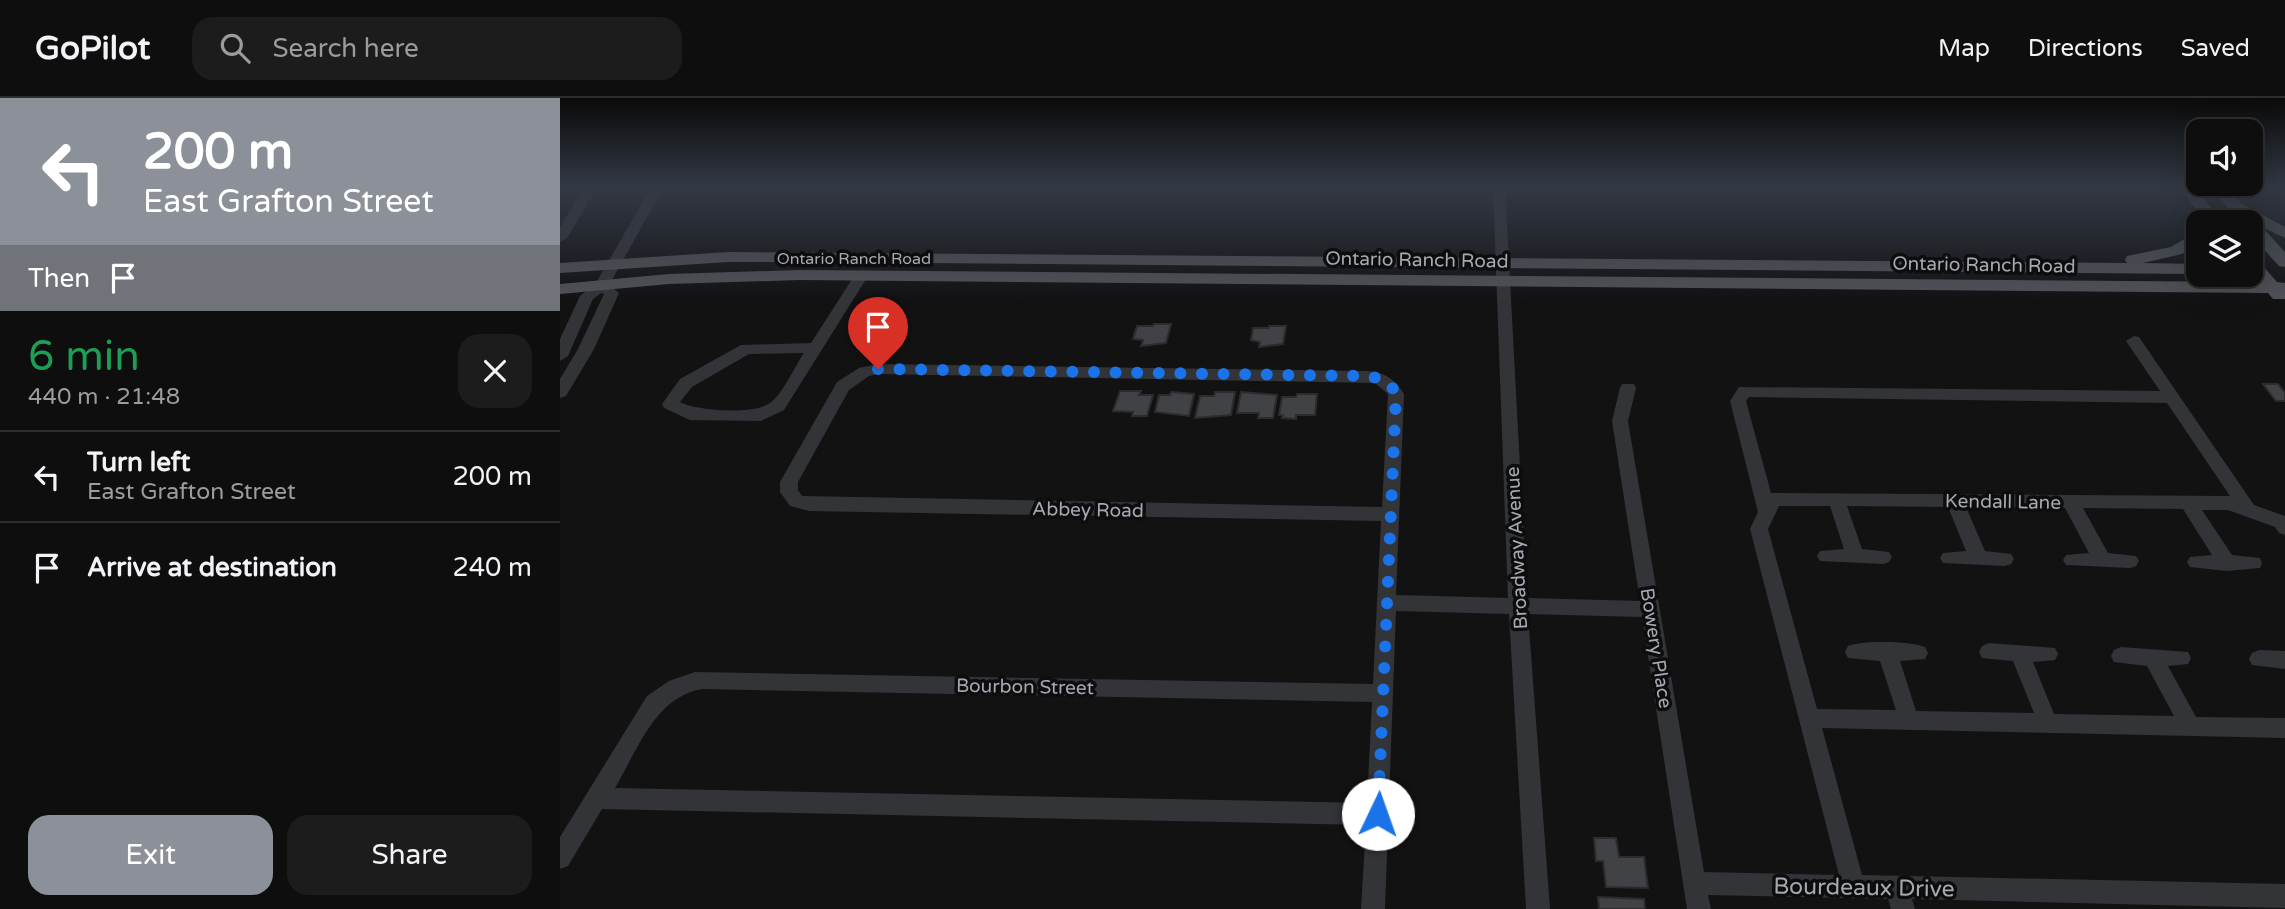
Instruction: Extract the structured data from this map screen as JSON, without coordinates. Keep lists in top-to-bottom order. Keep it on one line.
{"streets":{"main road":["Ontario Ranch Road"],"street":["Kendall Lane","Abbey Road","Broadway Avenue","Bowery Place","Bourbon Street","Bourdeaux Drive"]},"crossings":[["Ontario Ranch Road","Broadway Avenue"],["Bowery Place","Bourdeaux Drive"]],"page":{"header":"GoPilot","search":"Search here","nav":["Map","Directions","Saved"],"turn":["200 m","East Grafton Street"],"then":"Then","heading":["6 min","440 m · 21:48"],"list":[{"name":"Turn left","note":"East Grafton Street","value":"200 m"},{"name":"Arrive at destination","value":"240 m"}],"buttons":["Exit","Share"]}}
